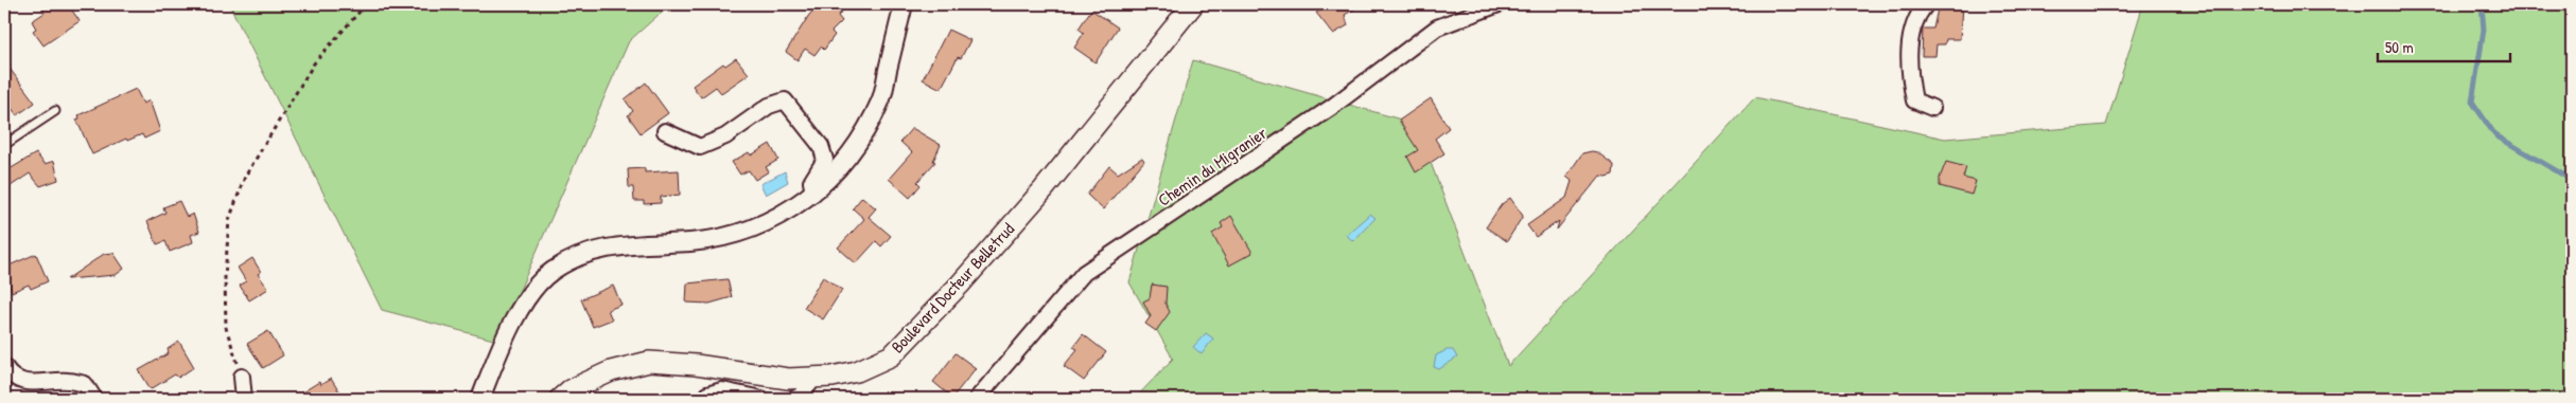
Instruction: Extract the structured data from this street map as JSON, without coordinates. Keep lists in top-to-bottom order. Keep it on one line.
{"streets":{"main road":["Boulevard Docteur Belletrud"],"street":["Chemin du Migranier"]},"scale_bar":"50 m"}
